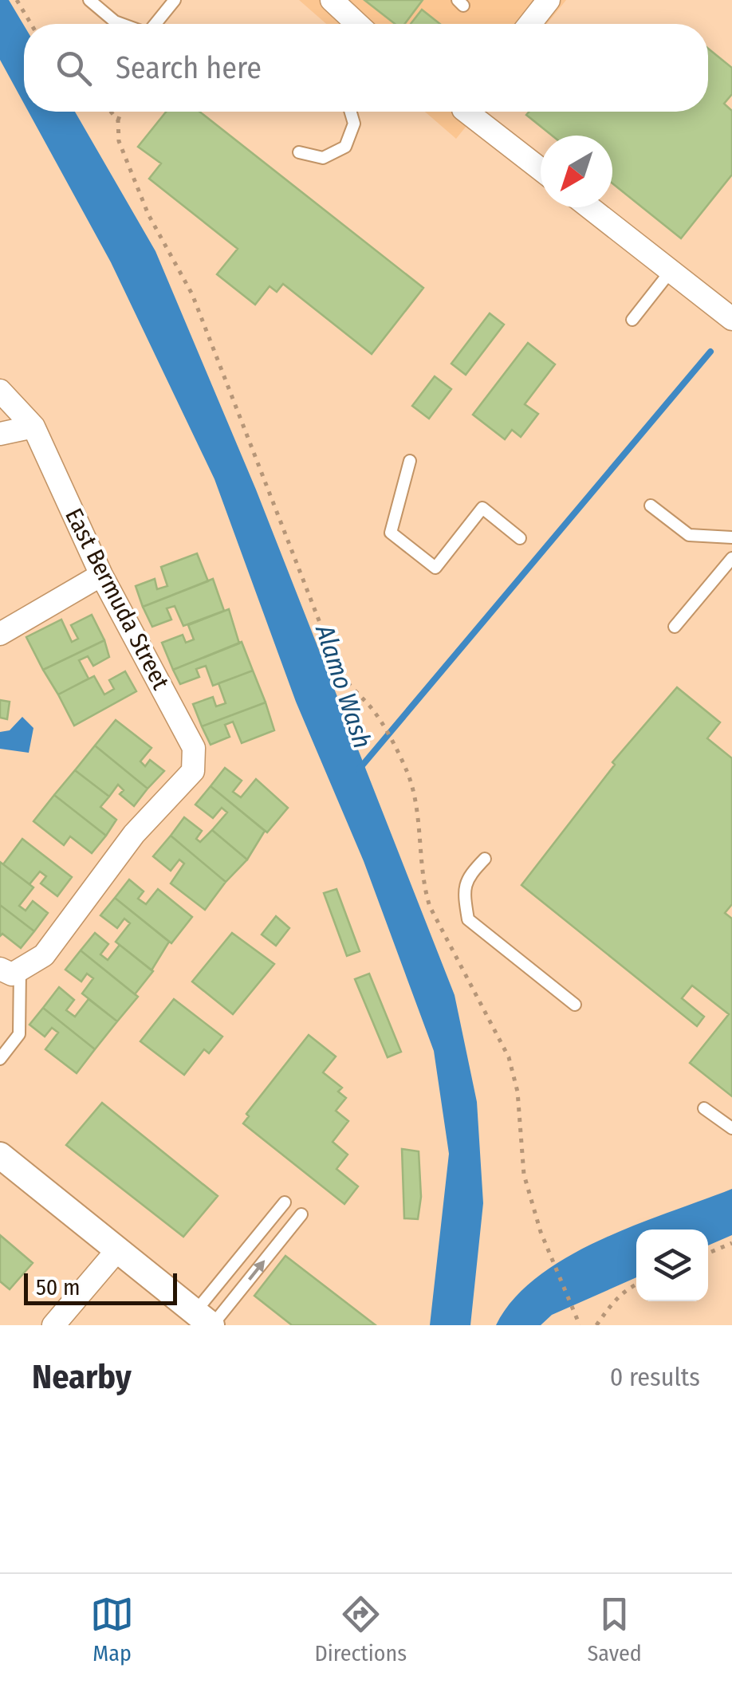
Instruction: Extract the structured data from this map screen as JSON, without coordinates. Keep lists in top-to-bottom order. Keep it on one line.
{"streets":{"street":["East Bermuda Street"]},"water":["Alamo Wash"],"scale_bar":"50 m","north":"bottom left","page":{"search":"Search here","scale":"50 m","heading":["Nearby","0 results"],"nav":["Map","Directions","Saved"]}}
